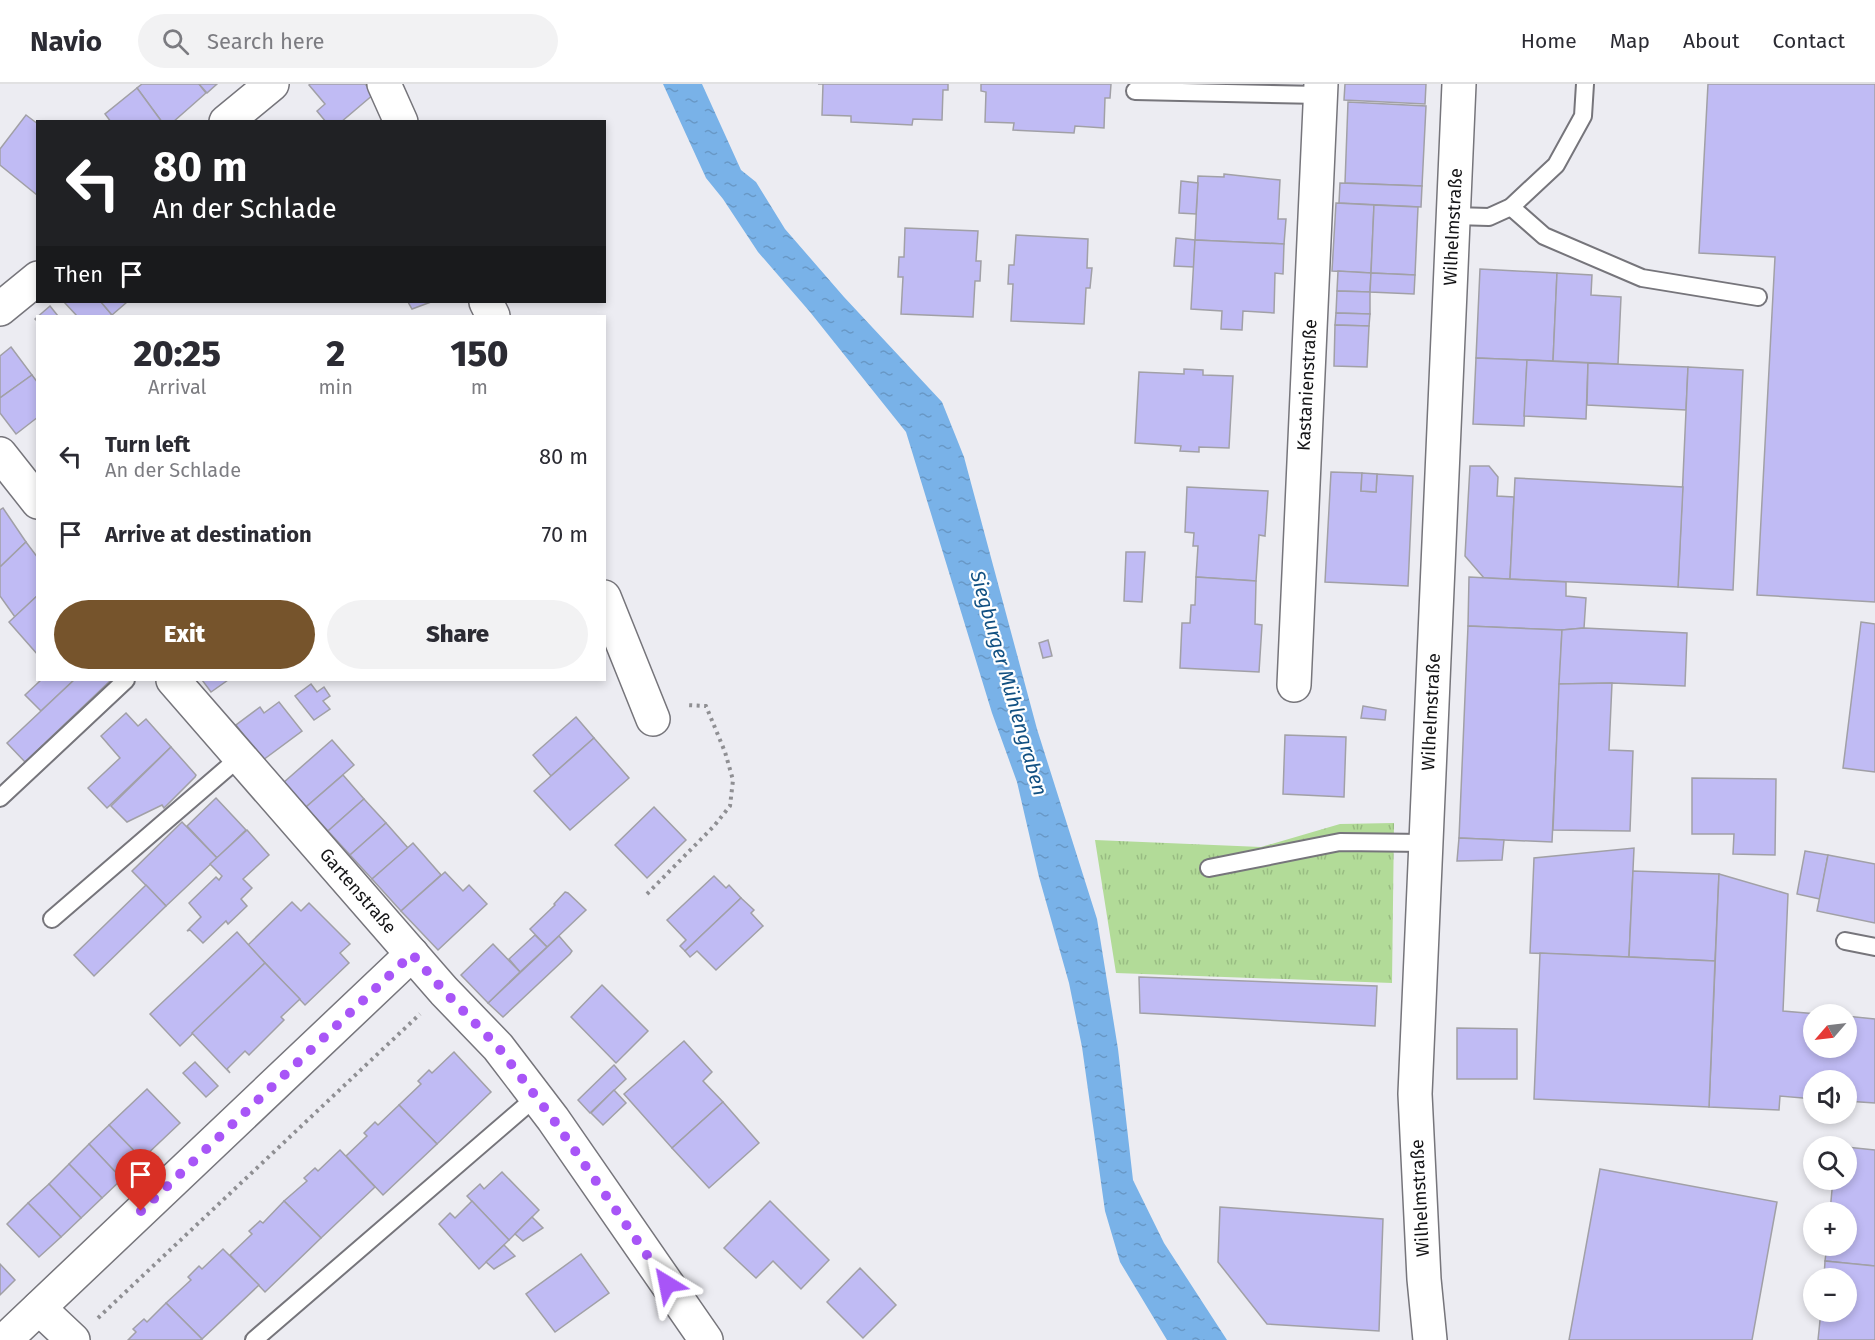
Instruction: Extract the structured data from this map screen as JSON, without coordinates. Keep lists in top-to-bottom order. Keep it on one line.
{"streets":{"street":["Wilhelmstraße","Kastanienstraße","Gartenstraße"]},"water":["Siegburger Mühlengraben"],"north":"bottom left","page":{"header":"Navio","search":"Search here","nav":["Home","Map","About","Contact"],"turn":["80 m","An der Schlade"],"then":"Then","eta":["20:25","Arrival","2","min","150","m"],"list":[{"name":"Turn left","note":"An der Schlade","value":"80 m"},{"name":"Arrive at destination","value":"70 m"}],"buttons":["Exit","Share"],"map_buttons":["+","−"]}}
